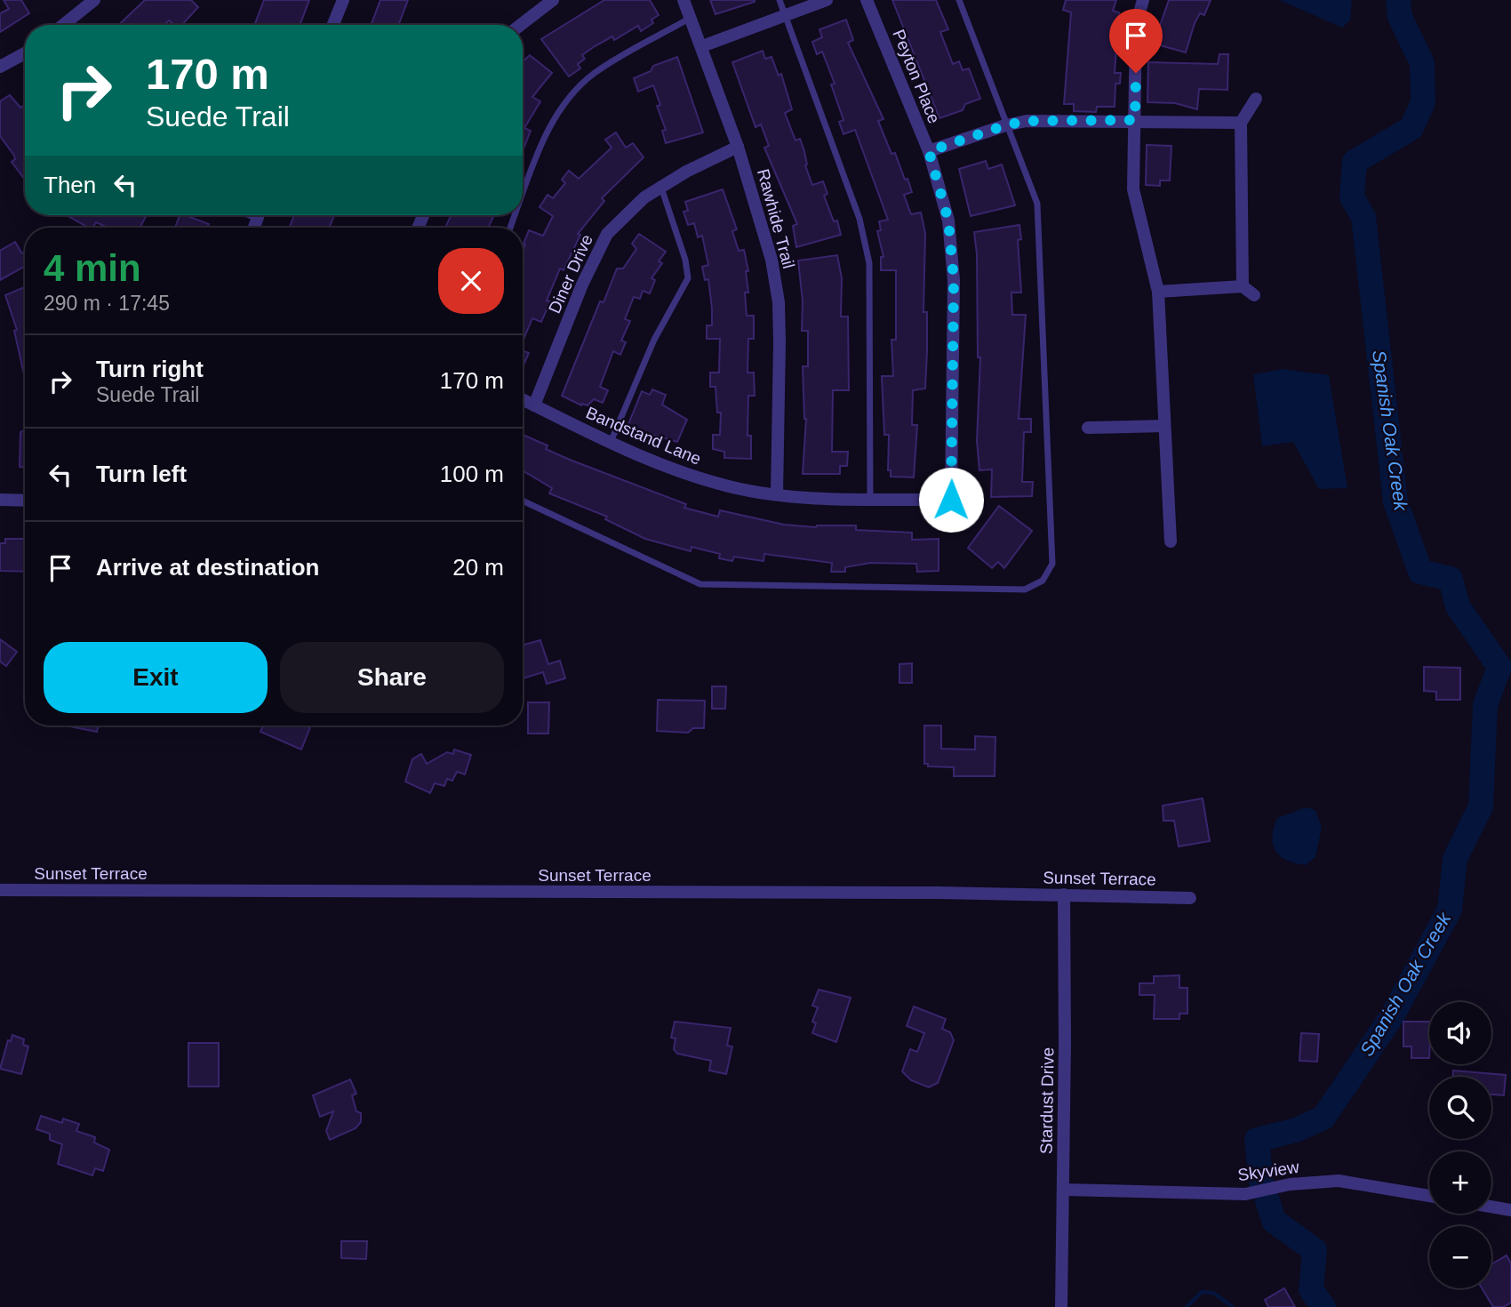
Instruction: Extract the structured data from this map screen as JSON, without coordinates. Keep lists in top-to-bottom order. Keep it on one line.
{"streets":{"street":["Peyton Place","Rawhide Trail","Diner Drive","Bandstand Lane","Sunset Terrace","Stardust Drive","Skyview"]},"crossings":[["Peyton Place","Bandstand Lane"],["Rawhide Trail","Diner Drive"],["Rawhide Trail","Bandstand Lane"],["Diner Drive","Bandstand Lane"],["Sunset Terrace","Stardust Drive"],["Stardust Drive","Skyview"]],"water":["Spanish Oak Creek"],"page":{"turn":["170 m","Suede Trail"],"then":"Then","heading":["4 min","290 m · 17:45"],"list":[{"name":"Turn right","note":"Suede Trail","value":"170 m"},{"name":"Turn left","value":"100 m"},{"name":"Arrive at destination","value":"20 m"}],"buttons":["Exit","Share"],"map_buttons":["+","−"]}}
